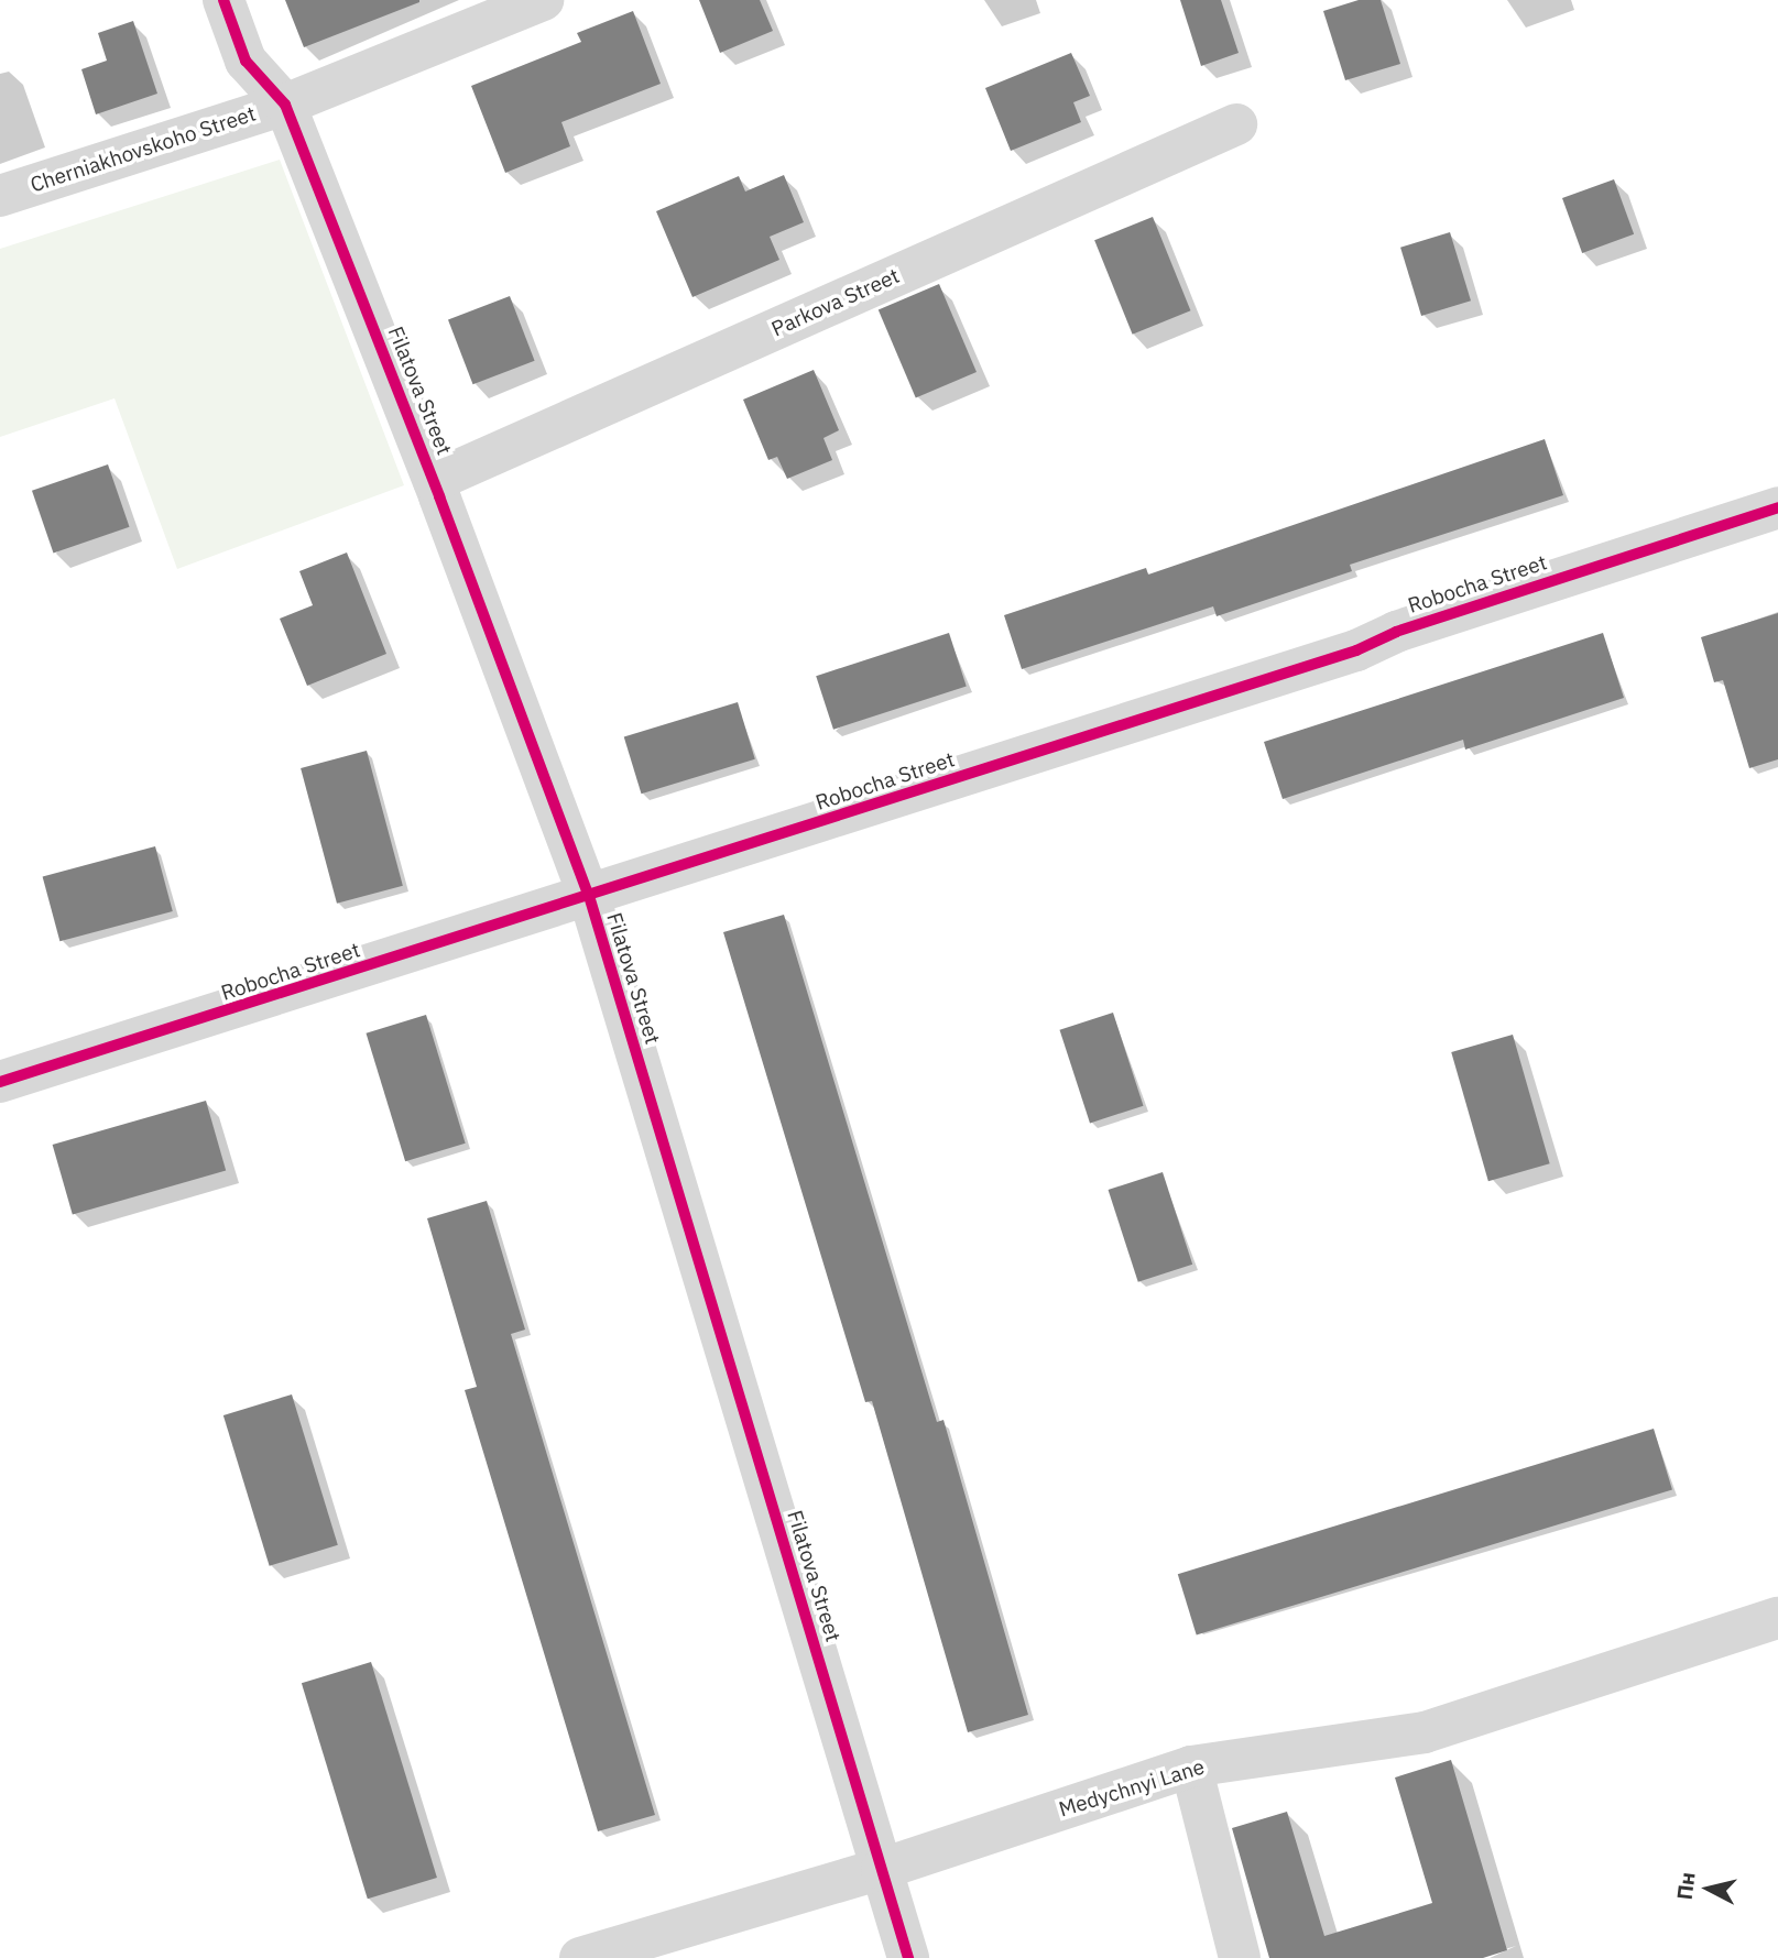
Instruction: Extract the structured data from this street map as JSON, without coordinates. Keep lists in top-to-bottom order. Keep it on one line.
{"streets":{"street":["Cherniakhovskoho Street","Parkova Street","Filatova Street","Robocha Street","Medychnyi Lane"]},"crossings":[["Cherniakhovskoho Street","Filatova Street"],["Parkova Street","Filatova Street"],["Filatova Street","Robocha Street"],["Filatova Street","Medychnyi Lane"]],"north":"left"}
